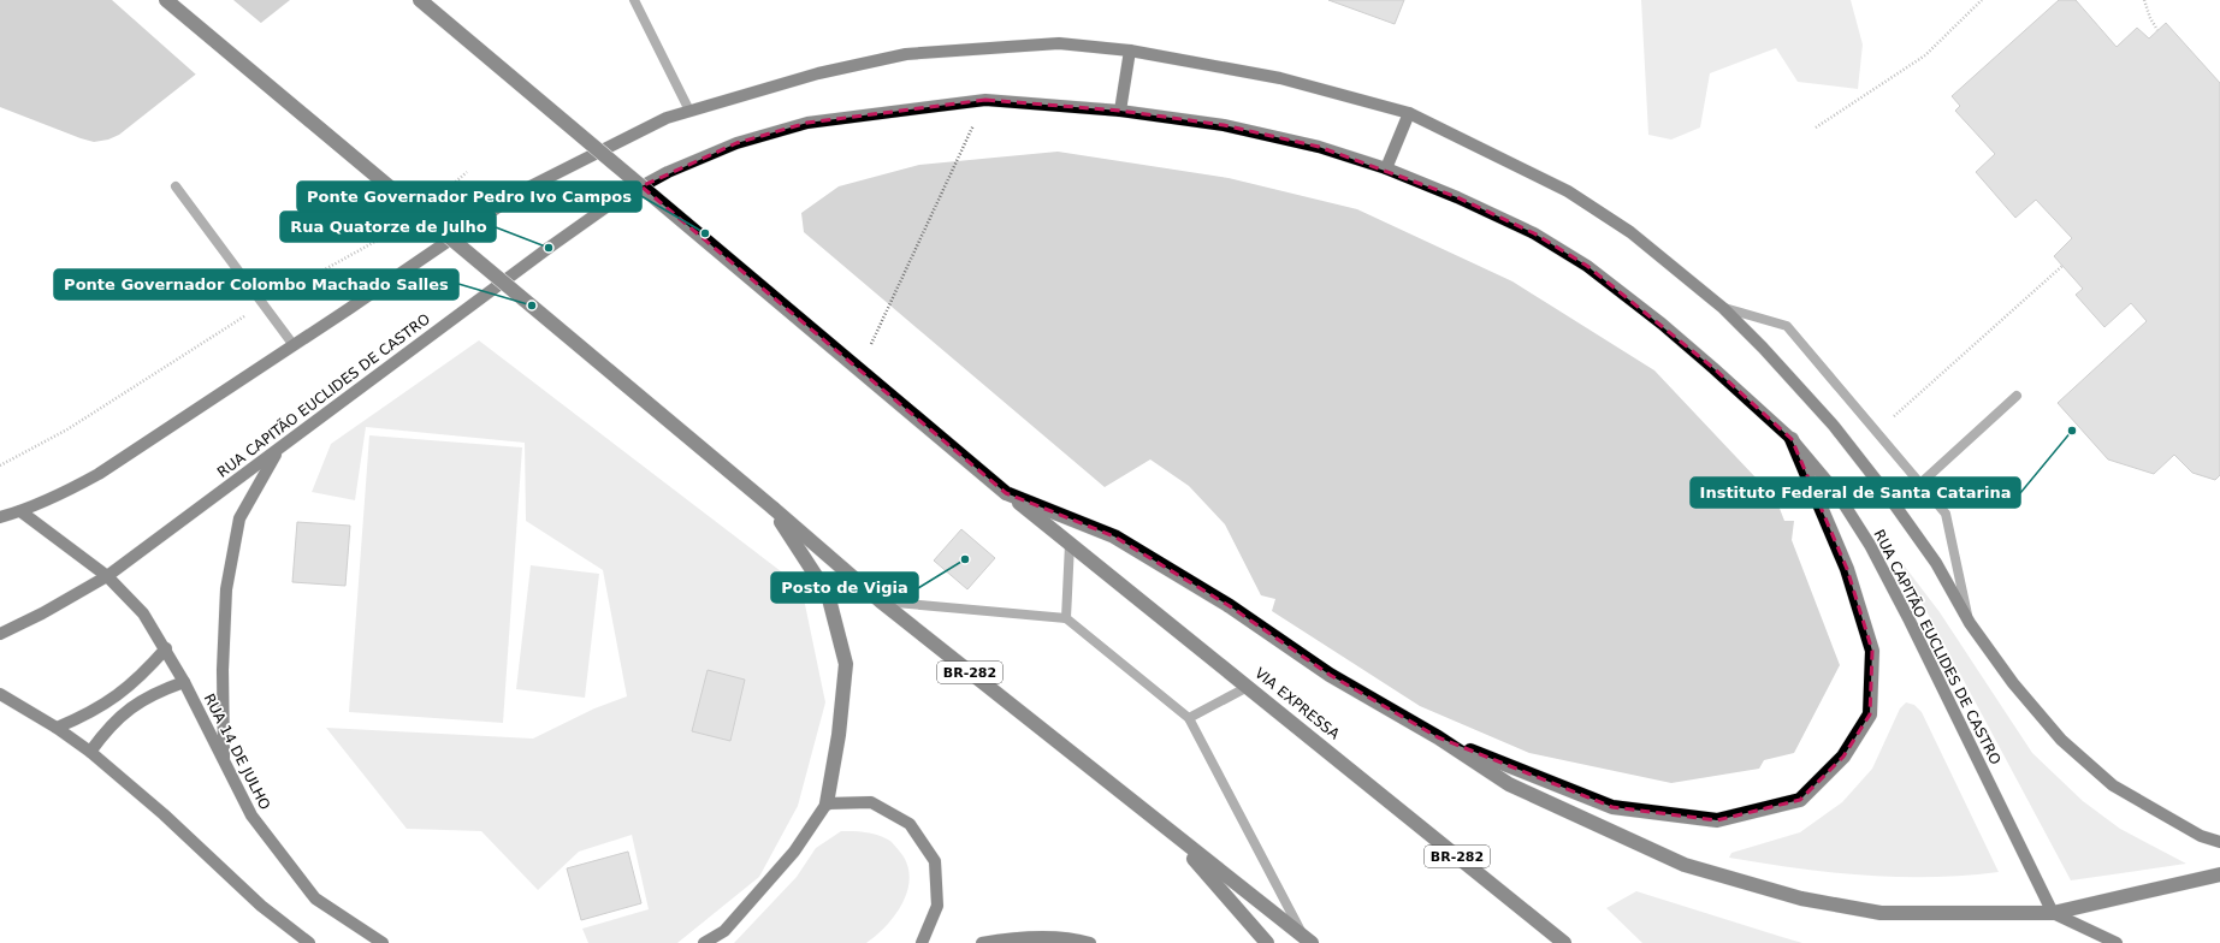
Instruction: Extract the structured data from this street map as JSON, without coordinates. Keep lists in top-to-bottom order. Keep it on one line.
{"streets":{"highway":["BR-282","VIA EXPRESSA"],"main road":["RUA CAPITÃO EUCLIDES DE CASTRO","RUA 14 DE JULHO"]},"crossings":[["RUA CAPITÃO EUCLIDES DE CASTRO","RUA 14 DE JULHO"]],"places":["Ponte Governador Pedro Ivo Campos","Rua Quatorze de Julho","Ponte Governador Colombo Machado Salles","Instituto Federal de Santa Catarina","Posto de Vigia"]}
